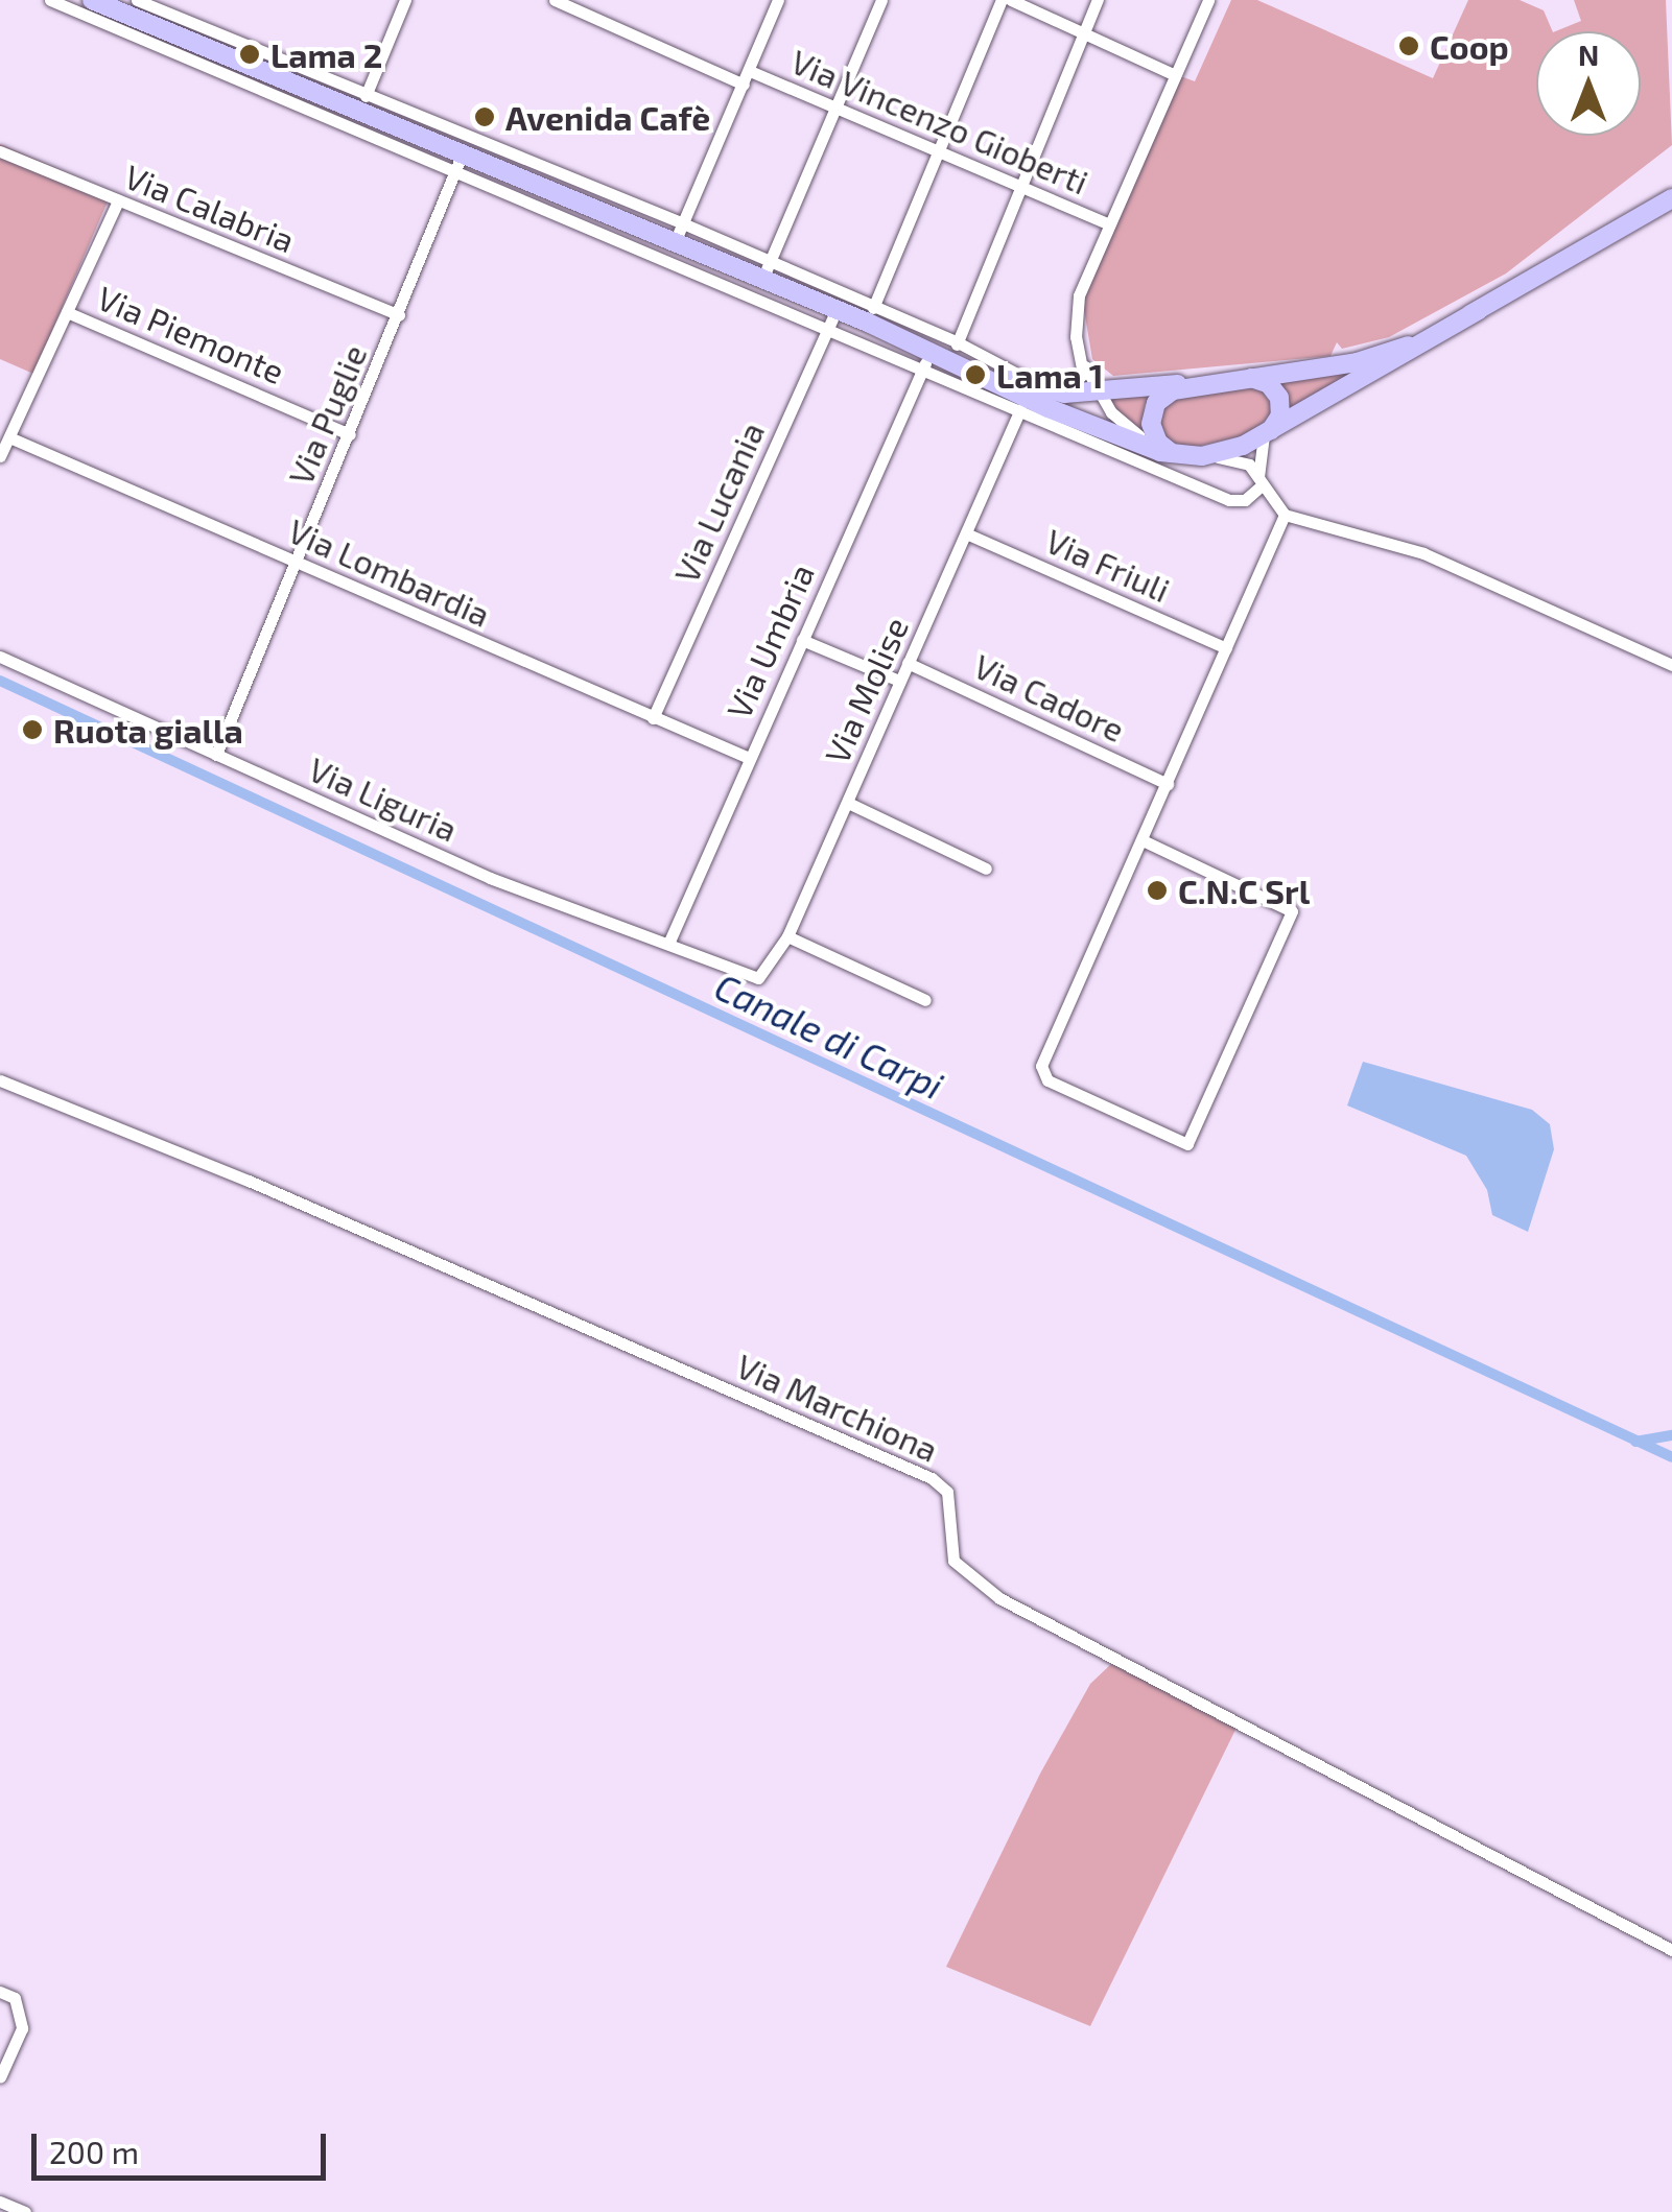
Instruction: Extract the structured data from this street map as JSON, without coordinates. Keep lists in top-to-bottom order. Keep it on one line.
{"streets":{"street":["Via Vincenzo Gioberti","Via Calabria","Via Piemonte","Via Puglie","Via Lucania","Via Friuli","Via Lombardia","Via Umbria","Via Molise","Via Cadore","Via Liguria","Via Marchiona"]},"crossings":[["Via Calabria","Via Puglie"],["Via Piemonte","Via Puglie"],["Via Puglie","Via Lombardia"],["Via Puglie","Via Liguria"],["Via Lucania","Via Lombardia"],["Via Friuli","Via Molise"],["Via Lombardia","Via Umbria"],["Via Umbria","Via Liguria"],["Via Molise","Via Cadore"],["Via Molise","Via Liguria"]],"water":["Canale di Carpi"],"places":["Coop","Lama 2","Avenida Cafè","Lama 1","Ruota gialla","C.N.C Srl"],"scale_bar":"200 m","north":"top"}
